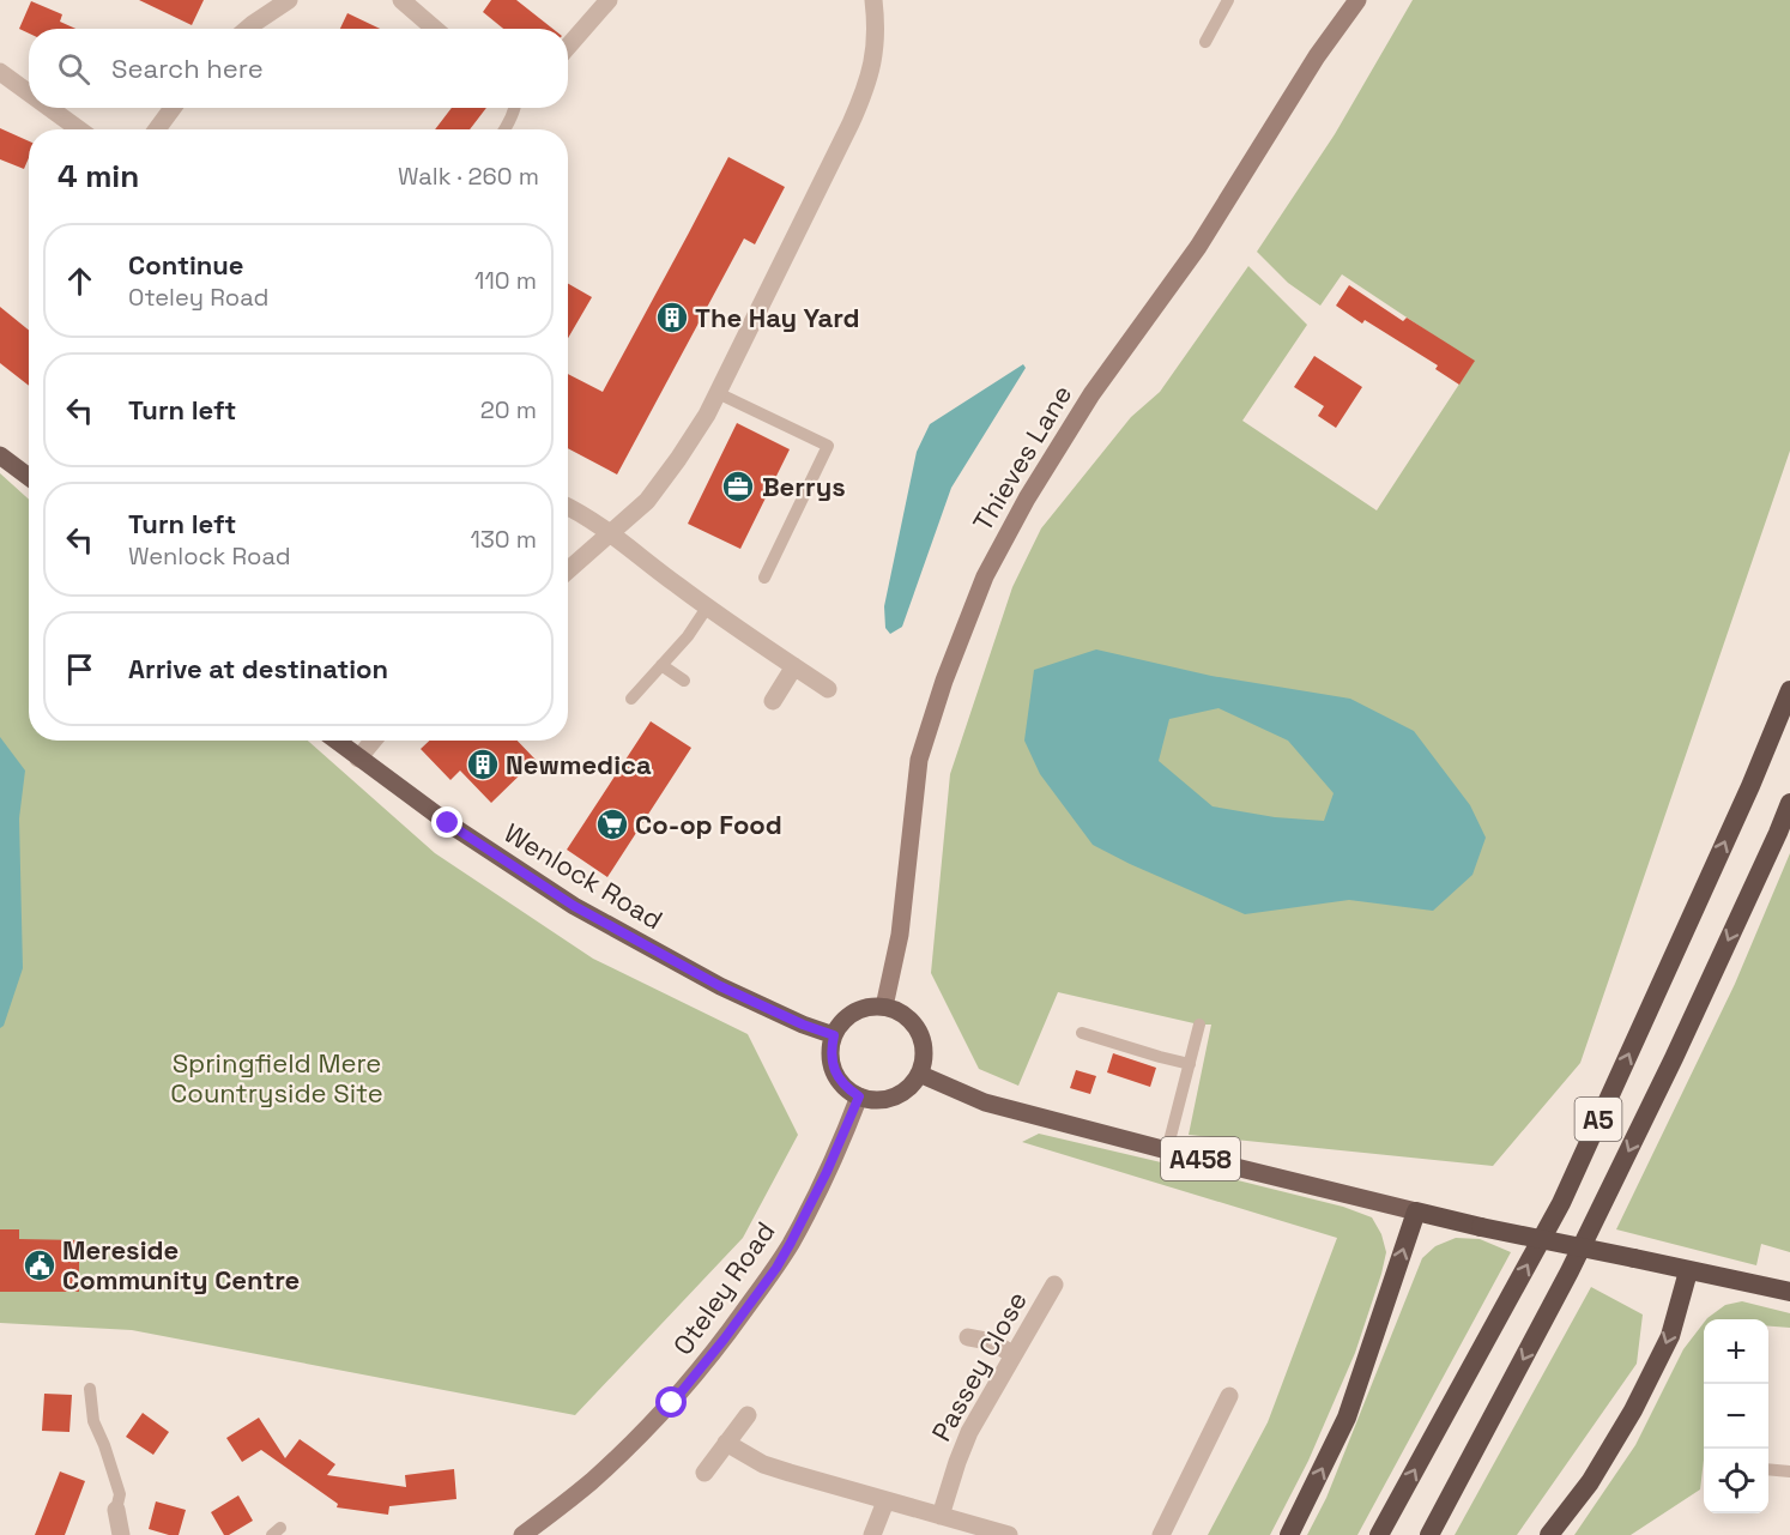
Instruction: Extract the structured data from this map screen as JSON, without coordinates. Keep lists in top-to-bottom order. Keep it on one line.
{"streets":{"highway":["A5","A458"],"main road":["Thieves Lane","Wenlock Road","Oteley Road"],"street":["Passey Close"]},"crossings":[["Thieves Lane","Wenlock Road"],["Thieves Lane","A458"],["Thieves Lane","Oteley Road"],["Wenlock Road","A458"],["Wenlock Road","Oteley Road"],["A458","Oteley Road"]],"parks":["Springfield Mere Countryside Site"],"places":{"building":["The Hay Yard","Newmedica"],"office":["Berrys"],"supermarket":["Co-op Food"],"public building":["Mereside Community Centre"]},"page":{"search":"Search here","heading":["4 min","Walk · 260 m"],"list":[["Continue","Oteley Road","110 m"],["Turn left","20 m"],["Turn left","Wenlock Road","130 m"],"Arrive at destination"],"map_buttons":["+","−"]}}
